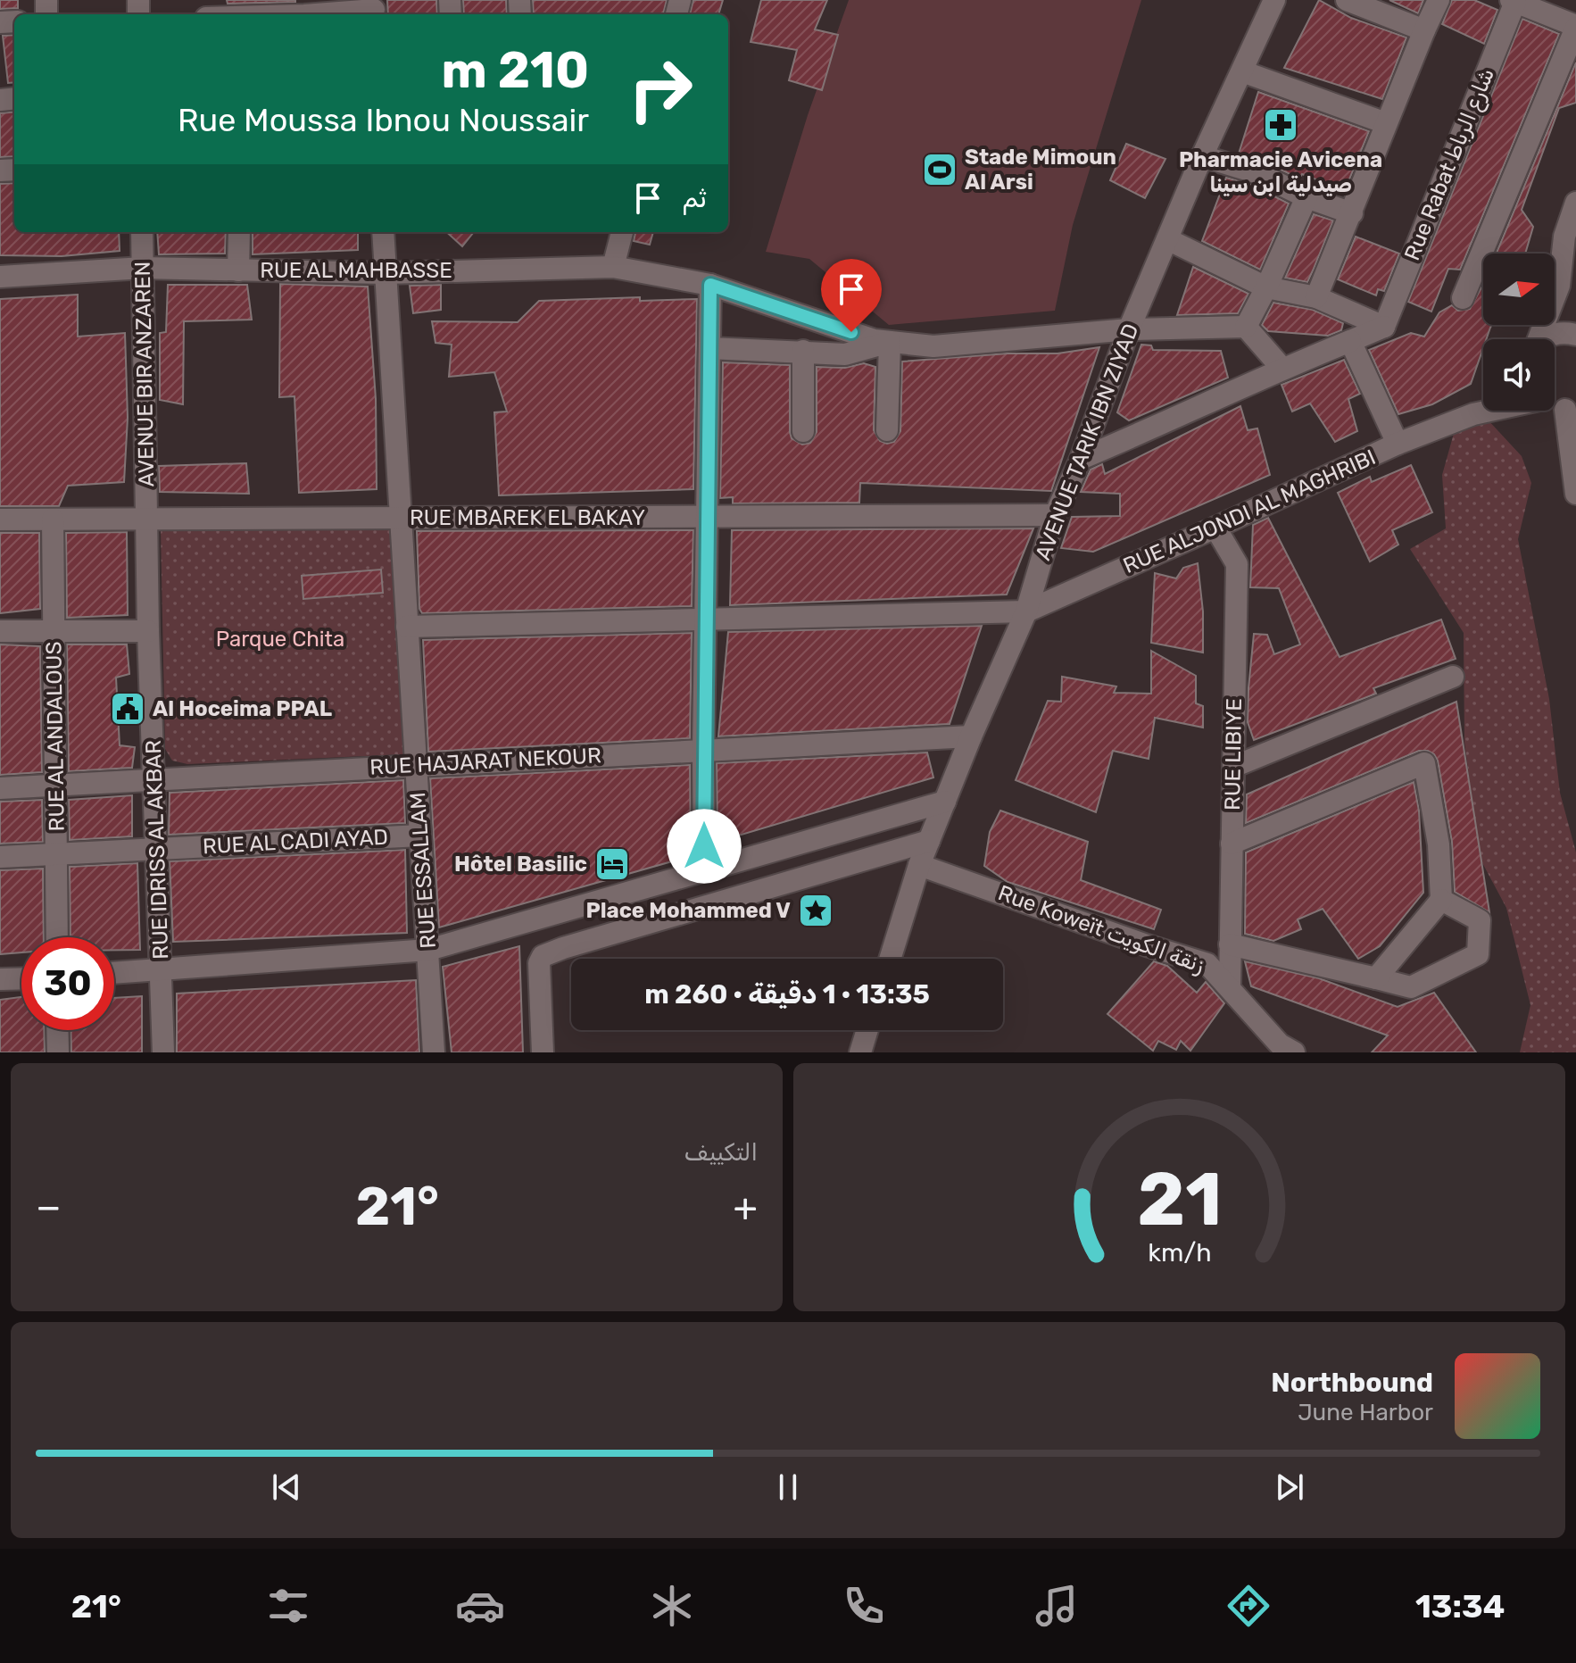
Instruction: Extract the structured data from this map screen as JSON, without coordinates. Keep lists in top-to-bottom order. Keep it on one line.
{"streets":{"street":["Rue Rabat شارع الرباط","RUE AL MAHBASSE","AVENUE BIR ANZAREN","AVENUE TARIK IBN ZIYAD","RUE ALJONDI AL MAGHRIBI","RUE MBAREK EL BAKAY","RUE AL ANDALOUS","RUE LIBIYE","RUE HAJARAT NEKOUR","RUE AL CADI AYAD","RUE IDRISS AL AKBAR","RUE ESSALLAM","Rue Koweït زنقة الكويت"]},"crossings":[["RUE AL MAHBASSE","AVENUE BIR ANZAREN"],["RUE AL MAHBASSE","RUE ESSALLAM"],["AVENUE BIR ANZAREN","RUE MBAREK EL BAKAY"],["AVENUE BIR ANZAREN","RUE IDRISS AL AKBAR"],["AVENUE TARIK IBN ZIYAD","RUE ALJONDI AL MAGHRIBI"],["AVENUE TARIK IBN ZIYAD","RUE MBAREK EL BAKAY"],["AVENUE TARIK IBN ZIYAD","RUE HAJARAT NEKOUR"],["AVENUE TARIK IBN ZIYAD","Rue Koweït زنقة الكويت"],["RUE ALJONDI AL MAGHRIBI","RUE LIBIYE"],["RUE MBAREK EL BAKAY","RUE AL ANDALOUS"],["RUE MBAREK EL BAKAY","RUE IDRISS AL AKBAR"],["RUE MBAREK EL BAKAY","RUE ESSALLAM"],["RUE AL ANDALOUS","RUE HAJARAT NEKOUR"],["RUE AL ANDALOUS","RUE AL CADI AYAD"],["RUE LIBIYE","Rue Koweït زنقة الكويت"],["RUE HAJARAT NEKOUR","RUE IDRISS AL AKBAR"],["RUE HAJARAT NEKOUR","RUE ESSALLAM"],["RUE AL CADI AYAD","RUE IDRISS AL AKBAR"],["RUE AL CADI AYAD","RUE ESSALLAM"]],"parks":["Parque Chita"],"places":{"pharmacy":["Pharmacie Avicena صيدلية ابن سينا"],"sports":["Stade Mimoun Al Arsi"],"public building":["Al Hoceima PPAL"],"hotel":["Hôtel Basilic"],"place":["Place Mohammed V"]},"north":"right","page":{"turn":["210 m","Rue Moussa Ibnou Noussair"],"then":"ثم","limit":"30","trip":"13:35 · 1 دقيقة · 260 m","tile":"التكييف","heat":["−","21°","+"],"song":["Northbound","June Harbor"],"tabs":["13:34","21°"],"gauge":["21","km/h"]}}
